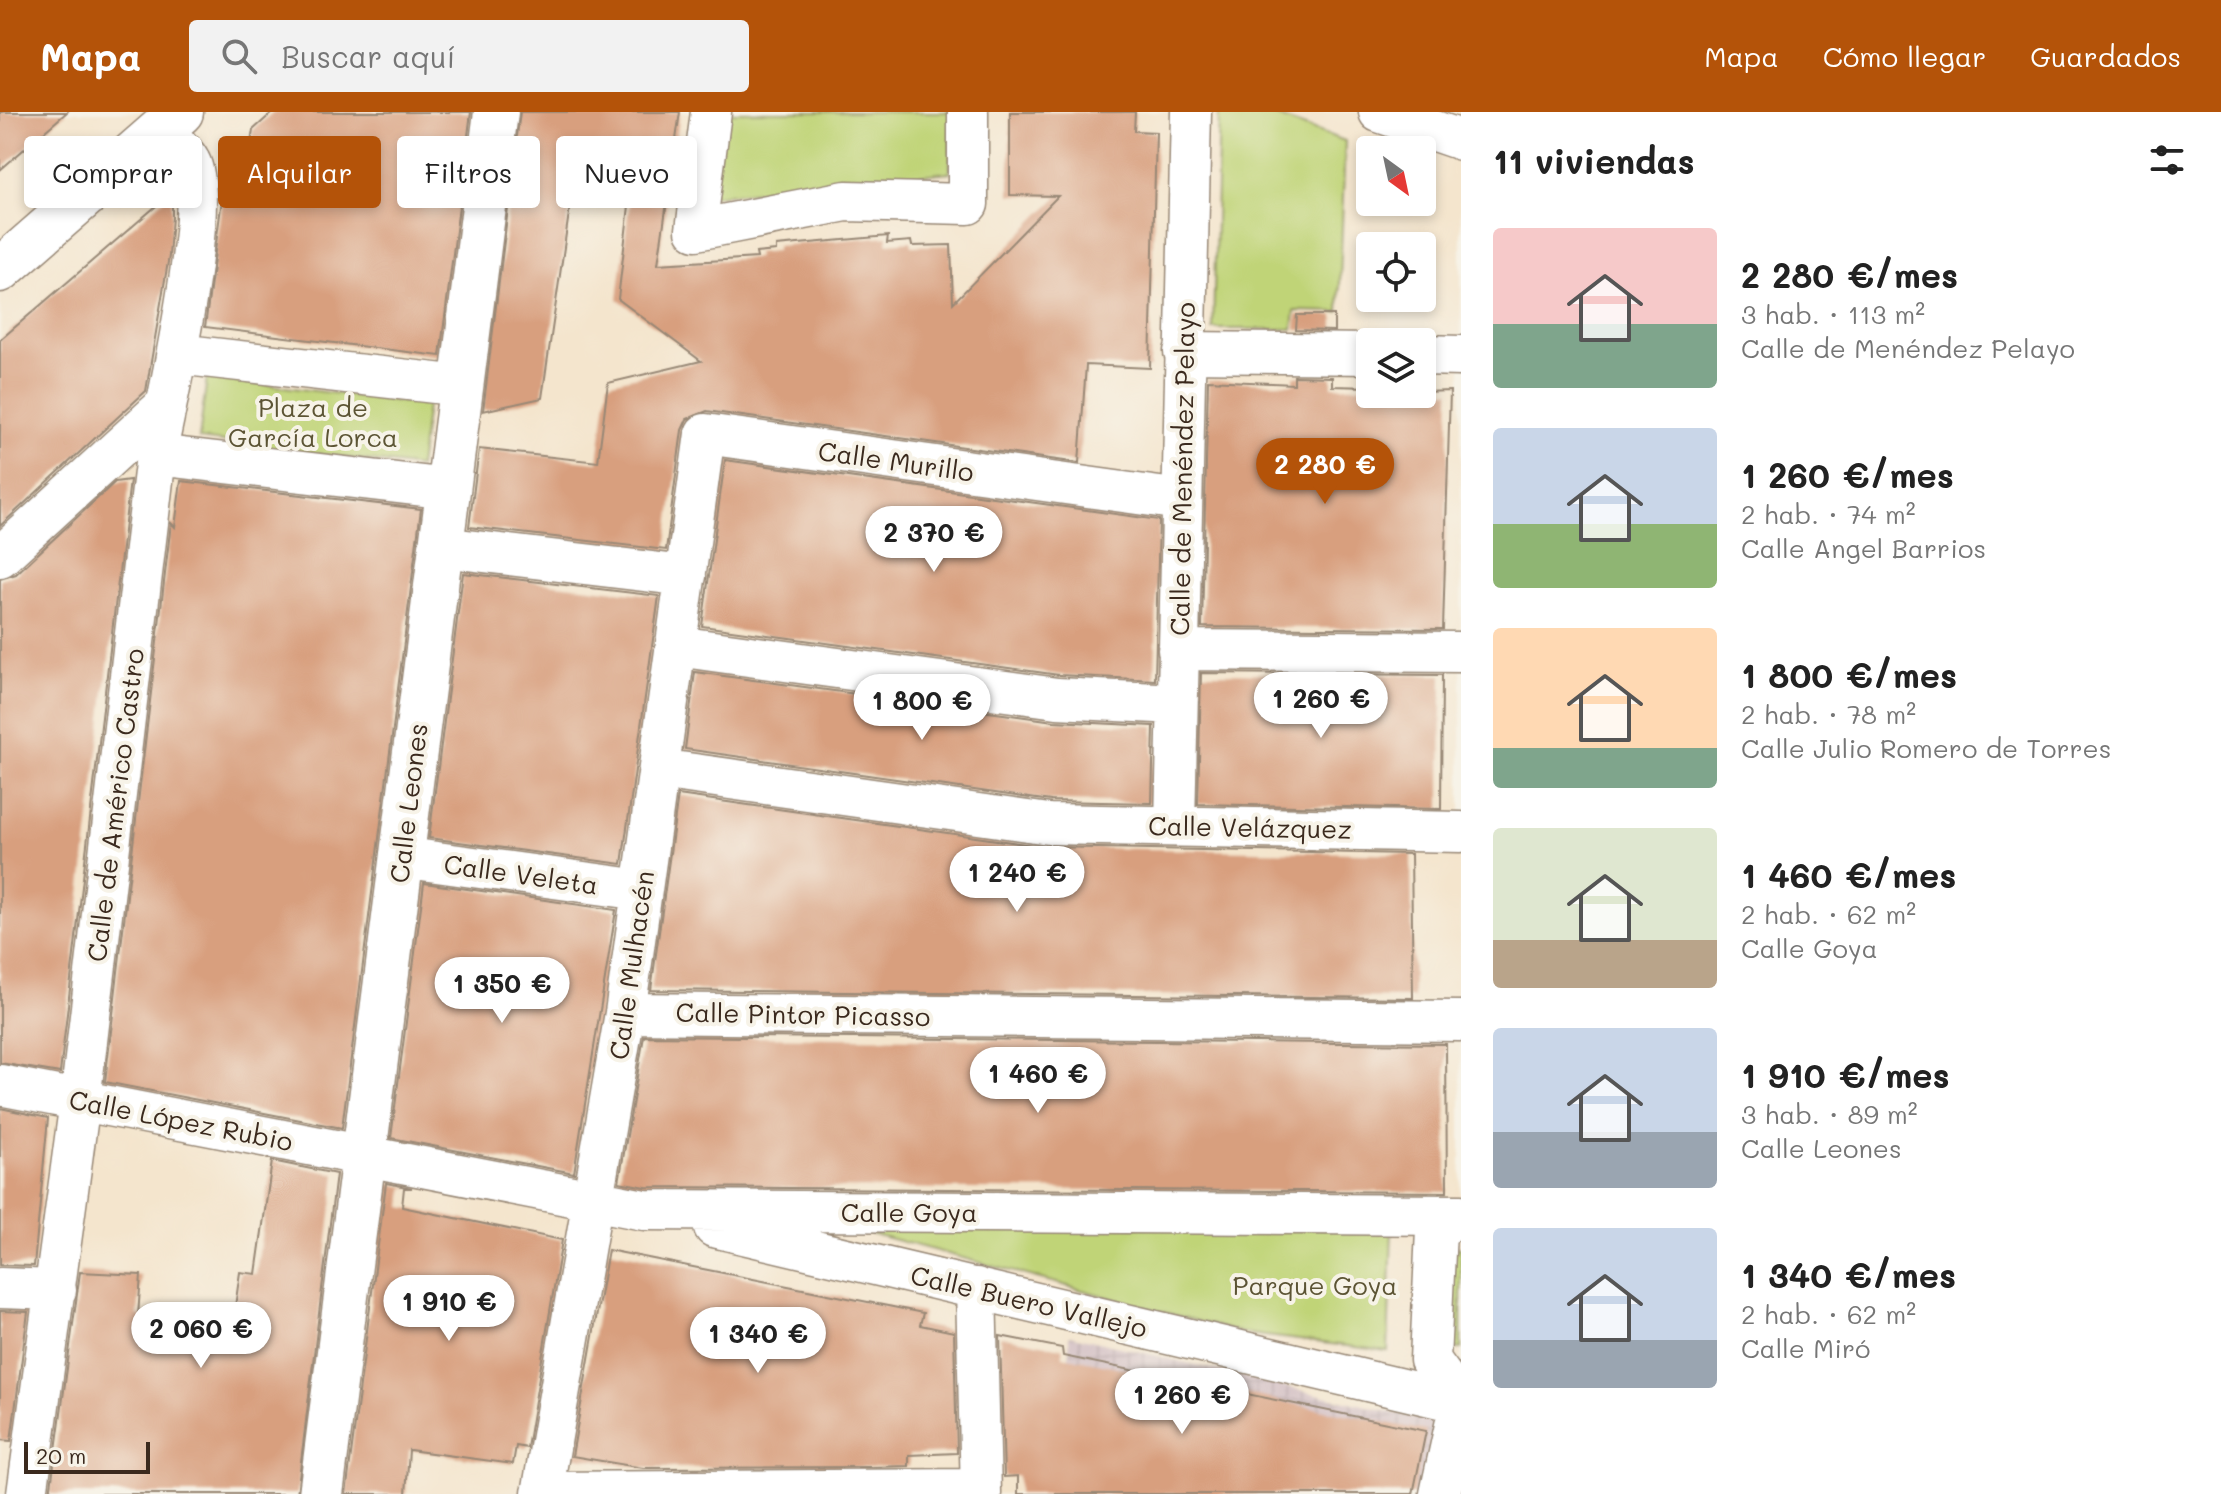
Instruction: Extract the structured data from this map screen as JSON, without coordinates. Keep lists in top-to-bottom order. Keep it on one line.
{"streets":{"street":["Calle Murillo","Calle de Menéndez Pelayo","Calle Leones","Calle de Américo Castro","Calle Velázquez","Calle Veleta","Calle Mulhacén","Calle Pintor Picasso","Calle López Rubio","Calle Goya","Calle Buero Vallejo"]},"crossings":[["Calle Murillo","Calle de Menéndez Pelayo"],["Calle Murillo","Calle Mulhacén"],["Calle de Menéndez Pelayo","Calle Velázquez"],["Calle Leones","Calle Veleta"],["Calle Leones","Calle López Rubio"],["Calle Leones","Calle Goya"],["Calle de Américo Castro","Calle López Rubio"],["Calle Velázquez","Calle Mulhacén"],["Calle Veleta","Calle Mulhacén"],["Calle Mulhacén","Calle Pintor Picasso"],["Calle Mulhacén","Calle Goya"],["Calle López Rubio","Calle Goya"],["Calle Goya","Calle Buero Vallejo"]],"parks":["Plaza de García Lorca","Parque Goya"],"scale_bar":"20 m","north":"bottom right","page":{"header":"Mapa","search":"Buscar aquí","nav":["Mapa","Cómo llegar","Guardados"],"heading":"11 viviendas","chip":["Comprar","Alquilar","Filtros","Nuevo"],"list":[{"name":"2 280 €/mes","note":"3 hab. · 113 m² · Calle de Menéndez Pelayo"},{"name":"1 260 €/mes","note":"2 hab. · 74 m² · Calle Angel Barrios"},{"name":"1 800 €/mes","note":"2 hab. · 78 m² · Calle Julio Romero de Torres"},{"name":"1 460 €/mes","note":"2 hab. · 62 m² · Calle Goya"},{"name":"1 910 €/mes","note":"3 hab. · 89 m² · Calle Leones"},{"name":"1 340 €/mes","note":"2 hab. · 62 m² · Calle Miró"}],"price":["2 280 €","2 370 €","1 260 €","1 800 €","1 240 €","1 350 €","1 460 €","1 910 €","2 060 €","1 340 €","1 260 €"],"scale":"20 m"}}
